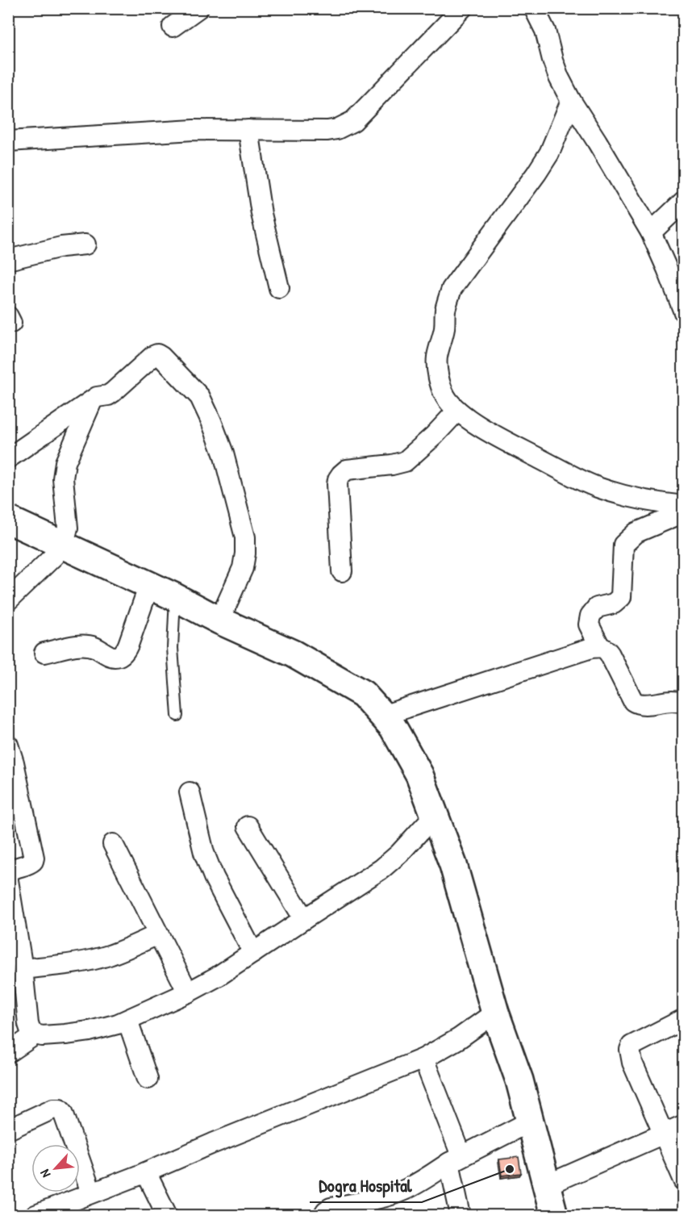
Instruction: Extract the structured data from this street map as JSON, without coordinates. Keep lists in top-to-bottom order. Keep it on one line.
{"places":["Dogra Hospital"],"north":"bottom left"}
